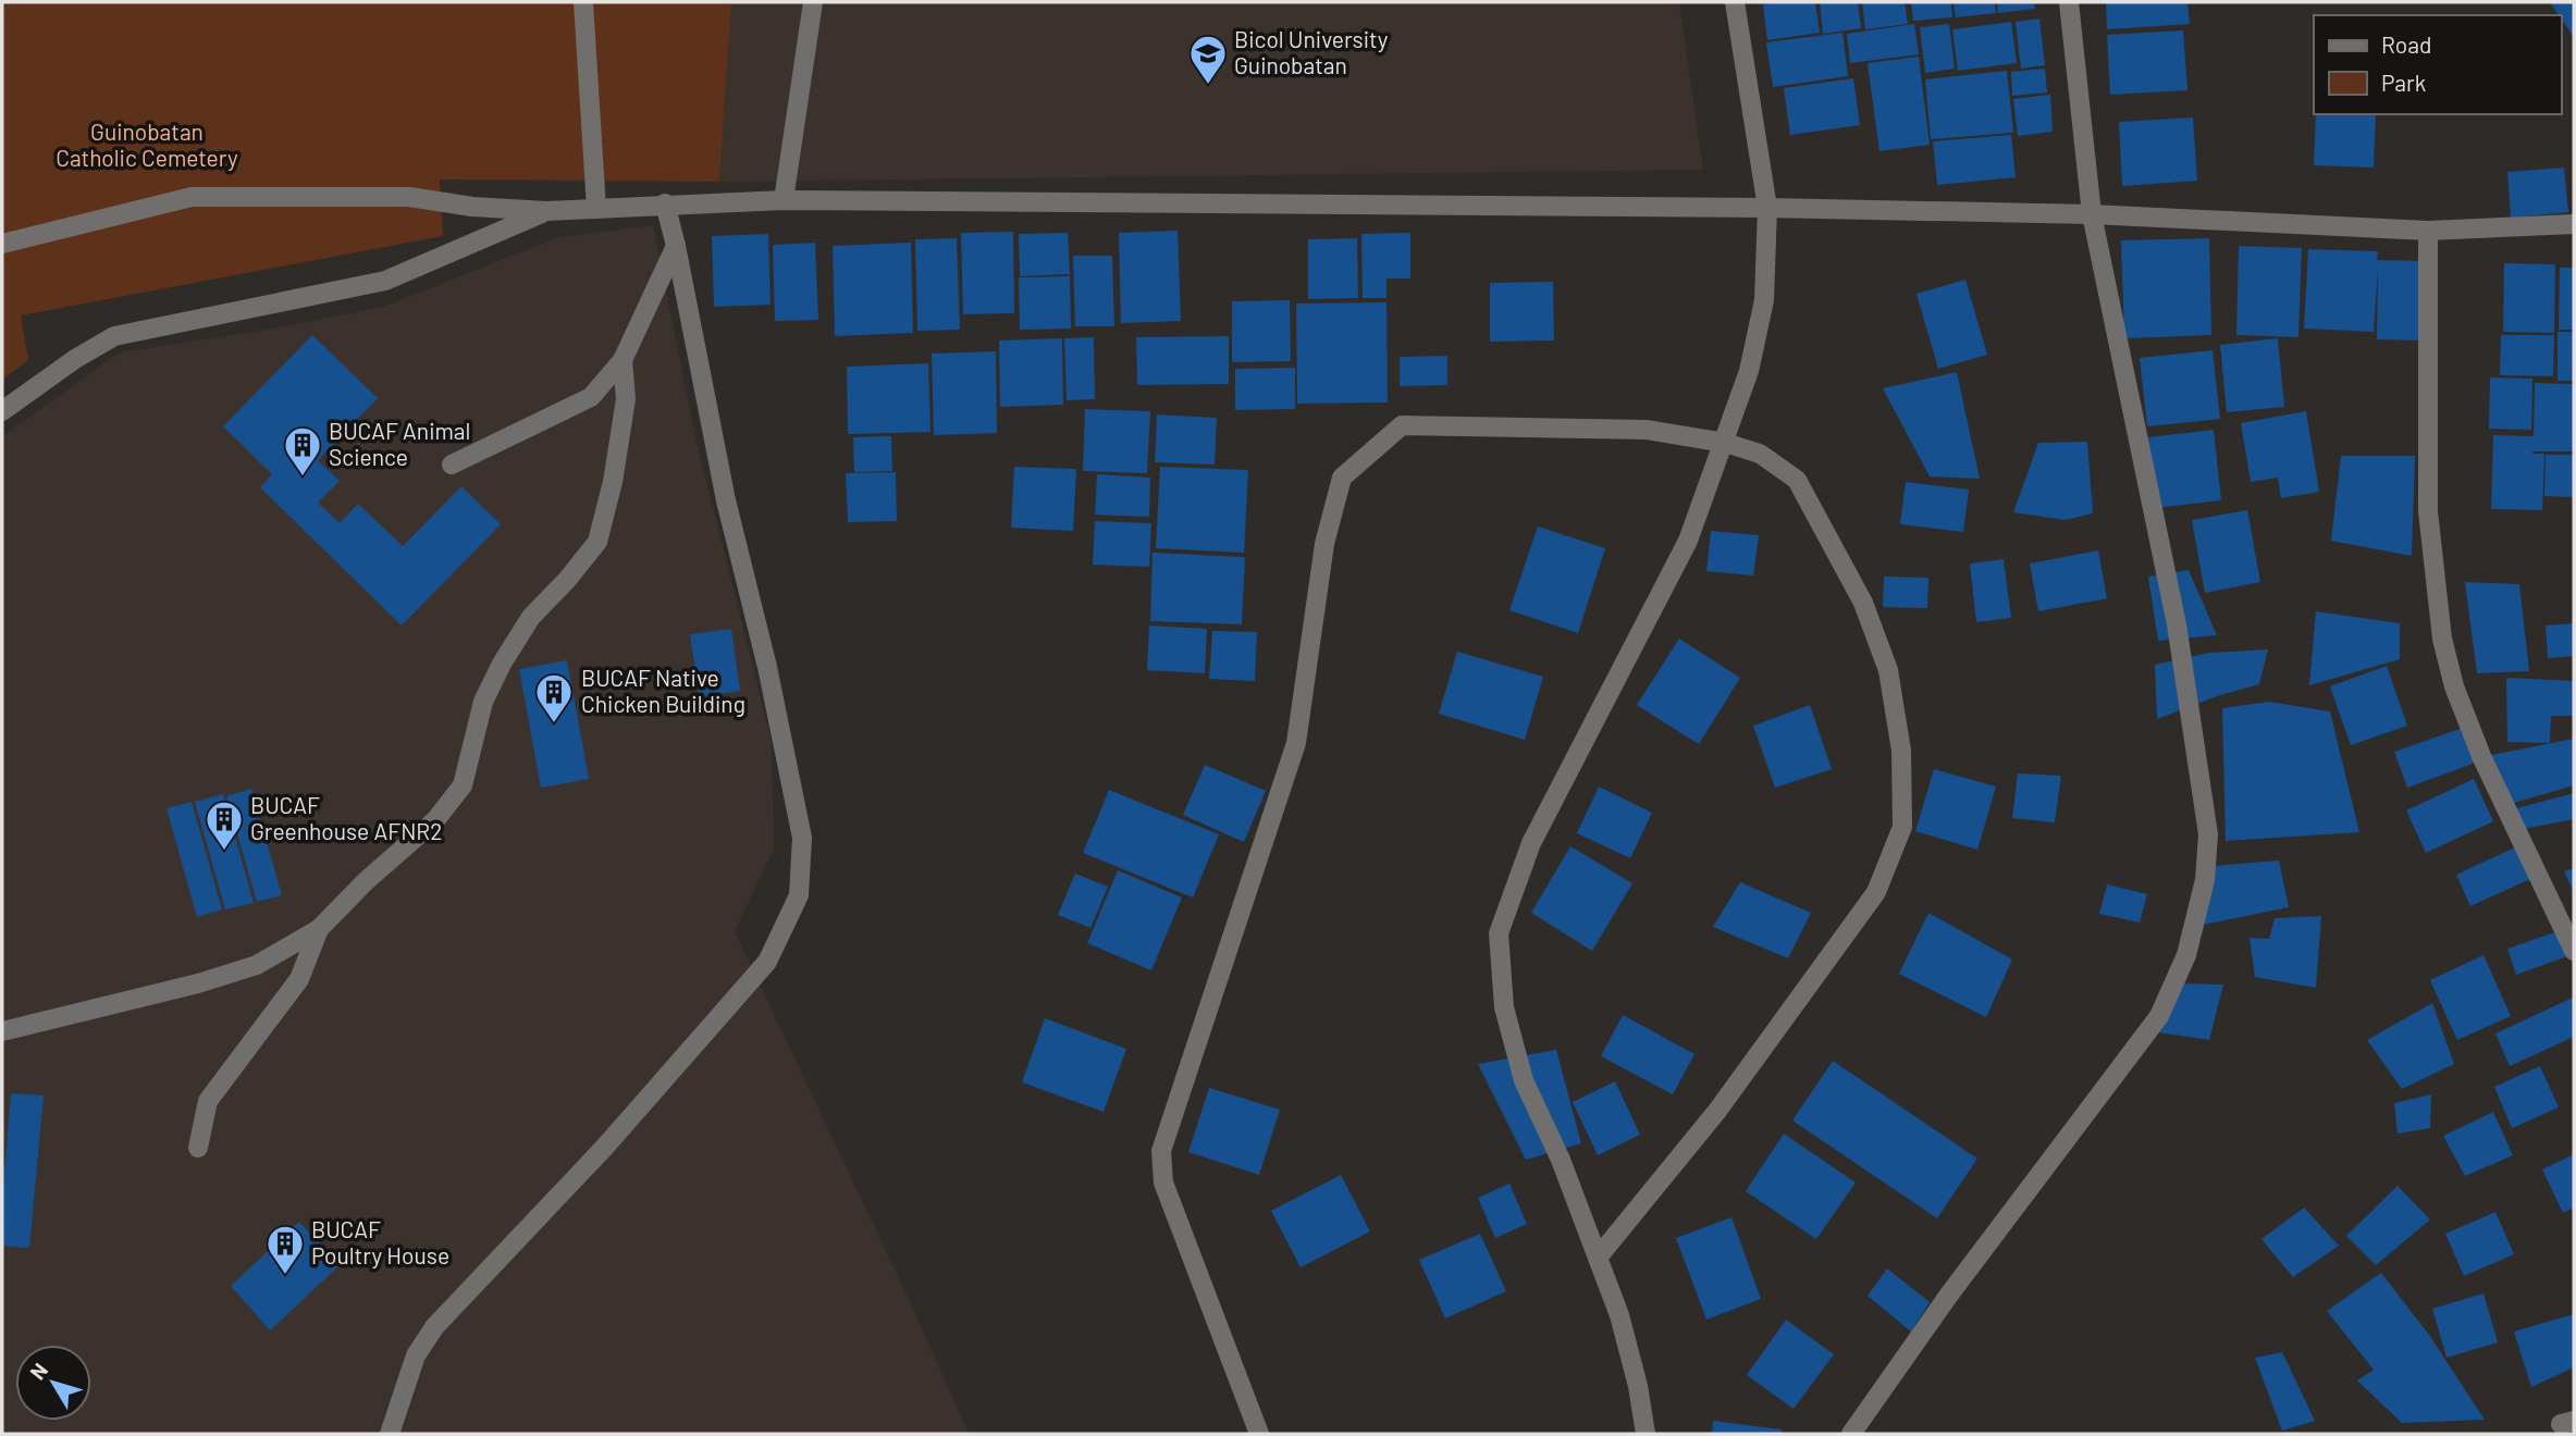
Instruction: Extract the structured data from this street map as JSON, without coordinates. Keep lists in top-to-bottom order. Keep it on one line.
{"parks":["Guinobatan Catholic Cemetery"],"places":{"school or university":["Bicol University Guinobatan"],"building":["BUCAF Animal Science","BUCAF Native Chicken Building","BUCAF Greenhouse AFNR2","BUCAF Poultry House"]},"legend":["Road","Park"],"north":"top left"}
